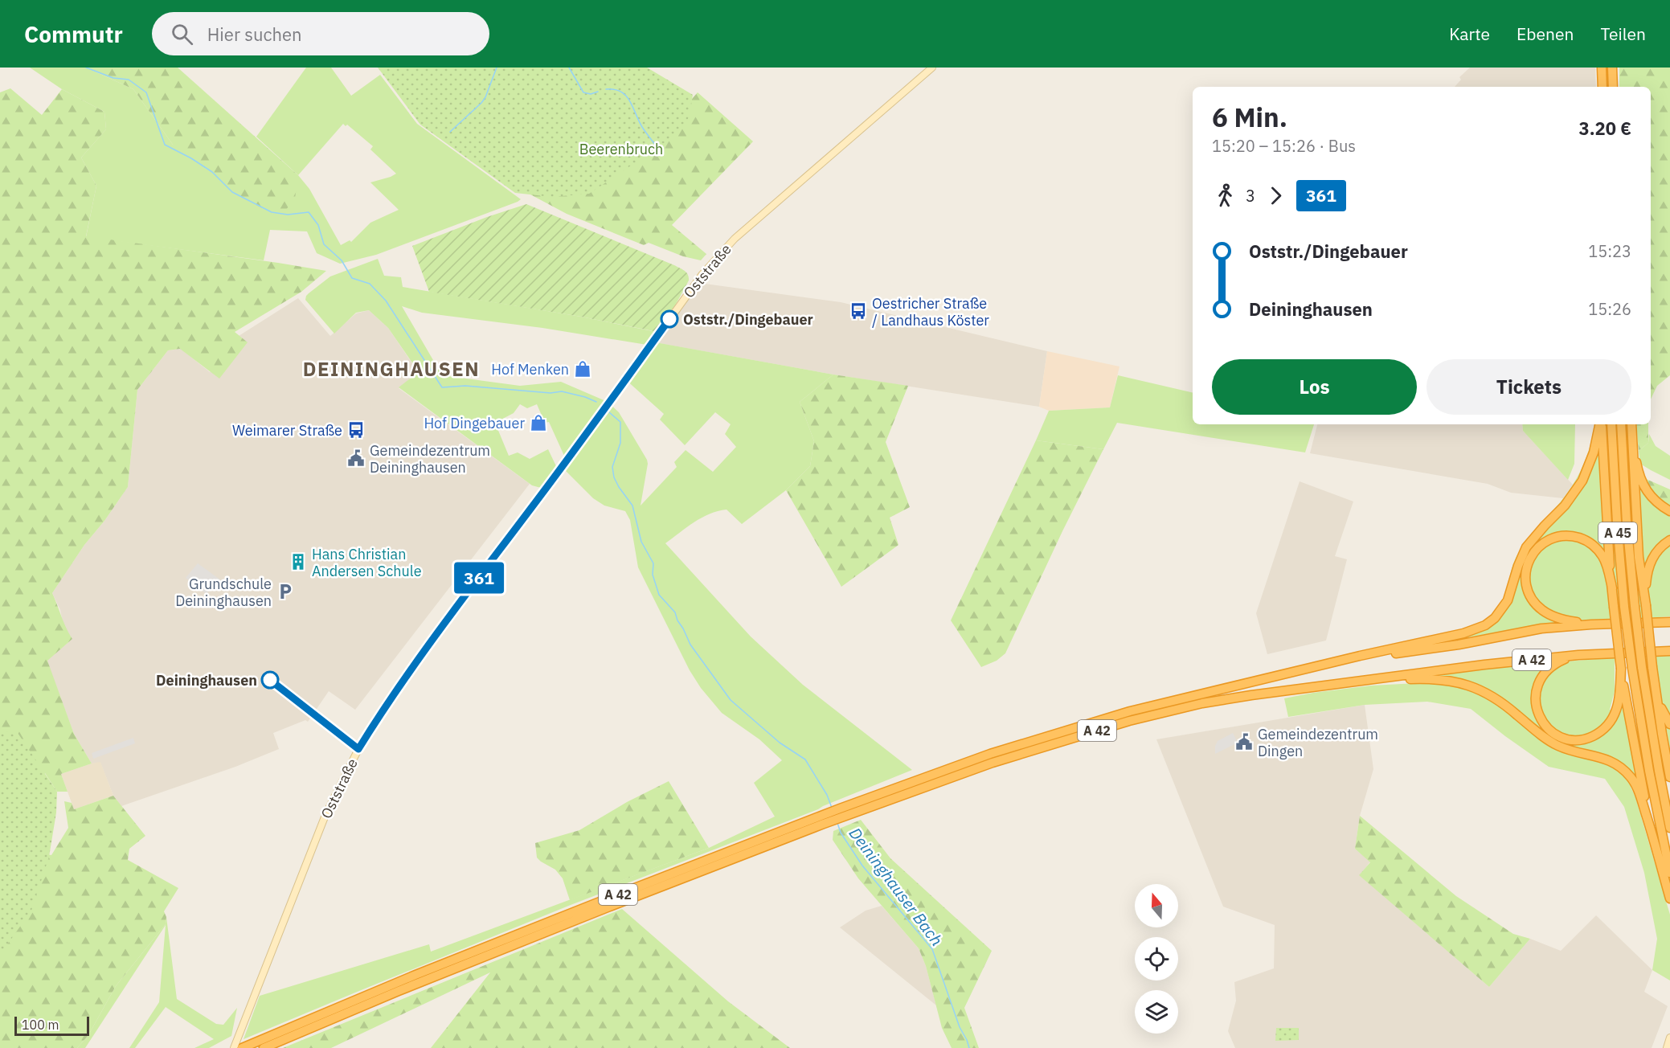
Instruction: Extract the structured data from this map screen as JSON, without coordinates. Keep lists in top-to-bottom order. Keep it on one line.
{"streets":{"highway":["A 45","A 42"],"main road":["Oststraße"]},"districts":["DEININGHAUSEN"],"water":["Deininghauser Bach"],"parks":["Beerenbruch"],"places":{"bus stop":["Oestricher Straße / Landhaus Köster","Weimarer Straße"],"other":["Oststr./Dingebauer","Deininghausen"],"shop":["Hof Menken","Hof Dingebauer"],"public building":["Gemeindezentrum Deininghausen","Gemeindezentrum Dingen"],"building":["Hans Christian Andersen Schule"],"parking":["Grundschule Deininghausen"]},"lines":["bus line 361"],"scale_bar":"100 m","north":"top","page":{"header":"Commutr","search":"Hier suchen","nav":["Karte","Ebenen","Teilen"],"on_map":"361","heading":["6 Min.","15:20 – 15:26 · Bus","3.20 €"],"legs":["3","361"],"list":[{"name":"Oststr./Dingebauer","value":"15:23"},{"name":"Deininghausen","value":"15:26"}],"buttons":["Los","Tickets"],"scale":"100 m"}}
